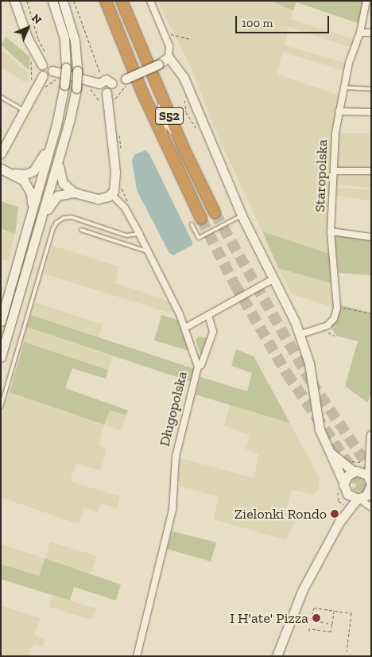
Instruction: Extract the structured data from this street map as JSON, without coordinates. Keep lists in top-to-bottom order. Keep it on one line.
{"streets":{"highway":["S52"],"street":["Staropolska","Długopolska"]},"places":["Zielonki Rondo","I H'ate' Pizza"],"scale_bar":"100 m","north":"top right"}
